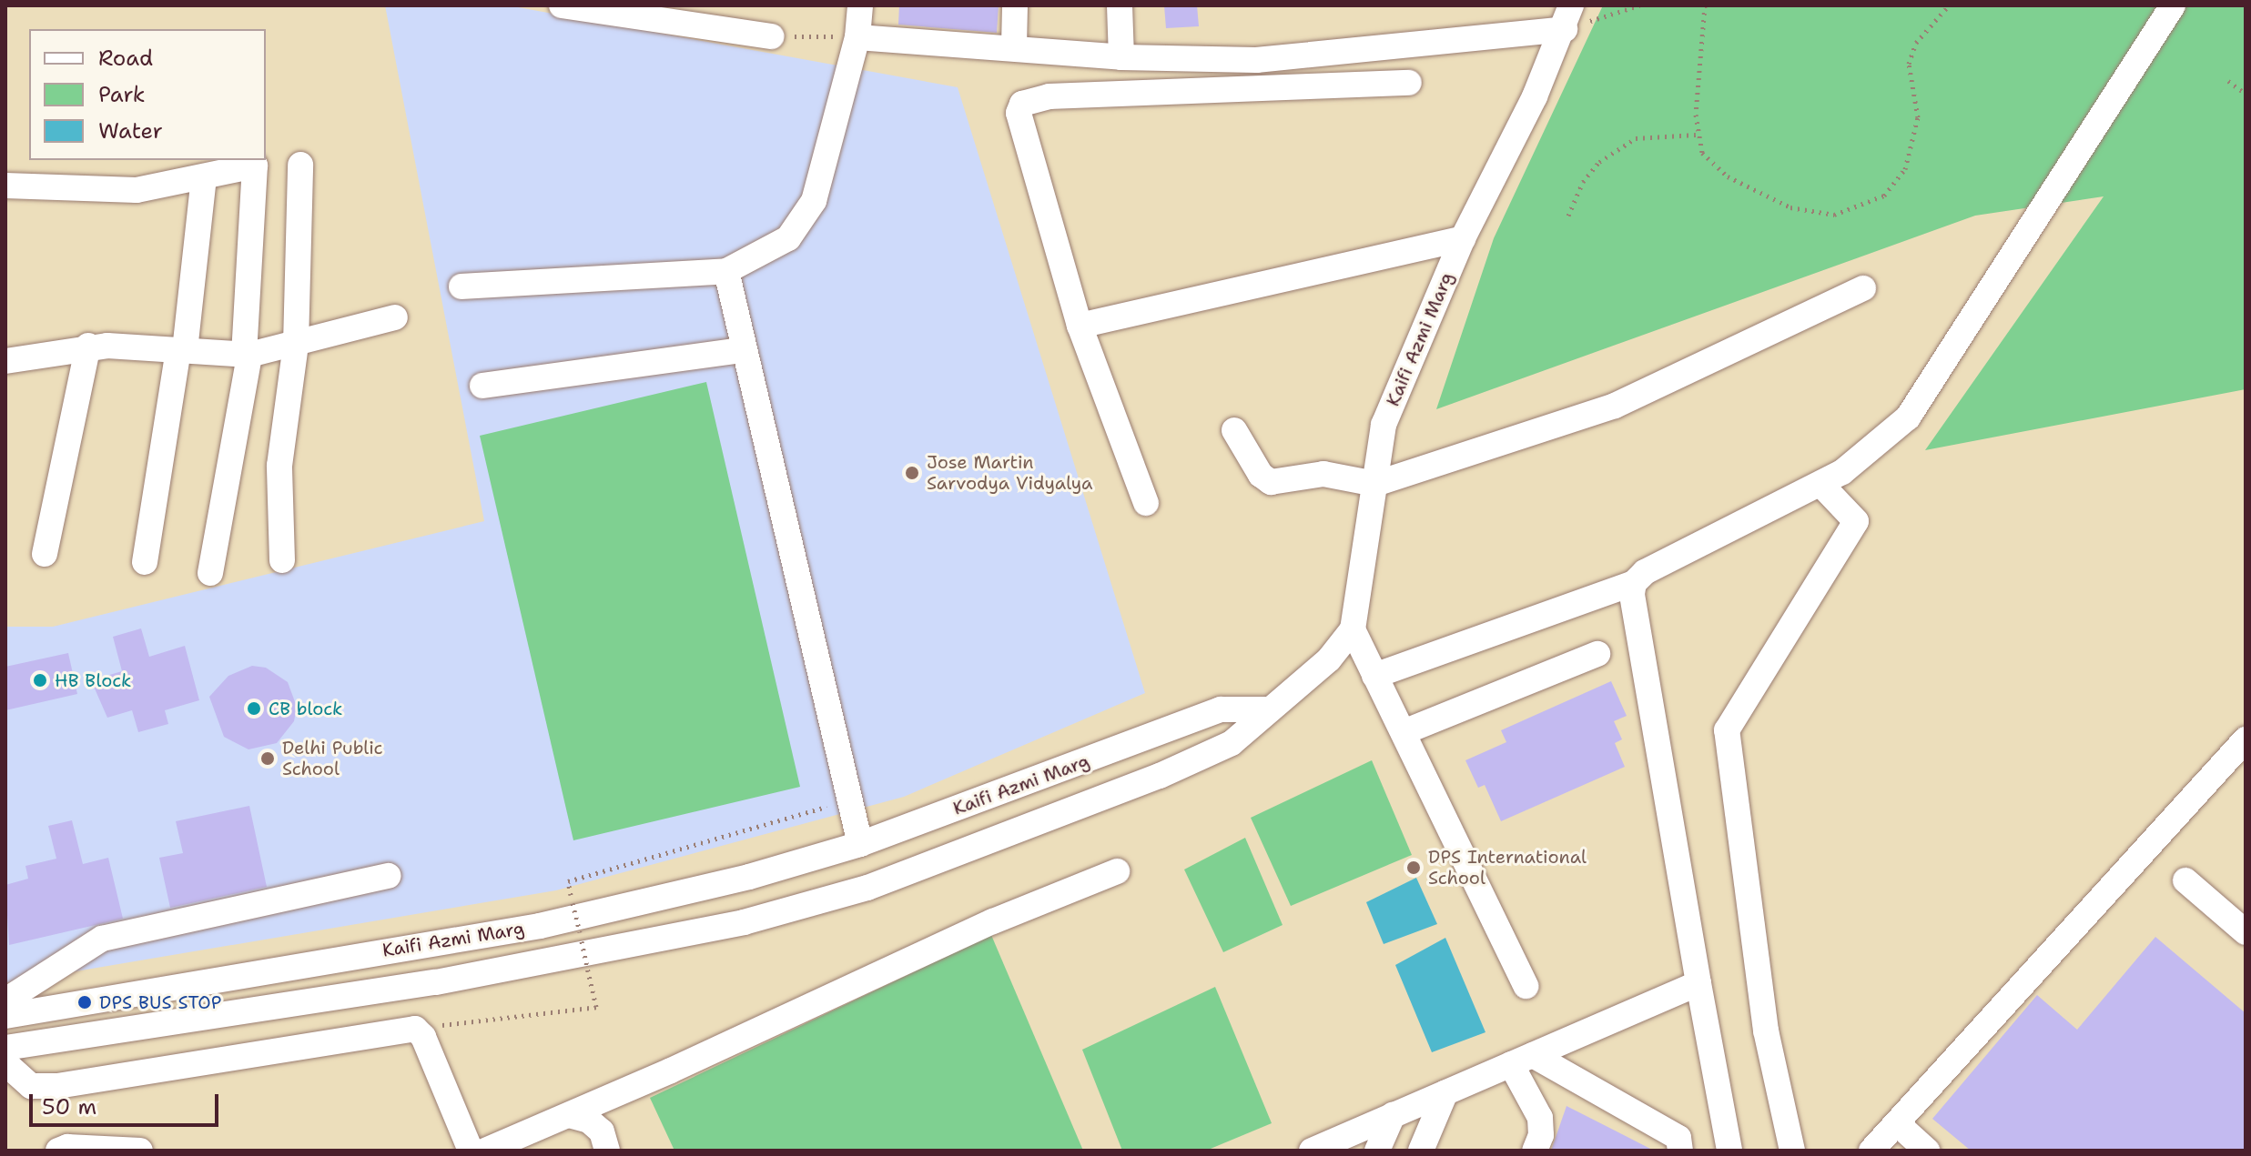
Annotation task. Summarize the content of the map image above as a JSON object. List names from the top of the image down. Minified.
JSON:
{"streets":{"street":["Kaifi Azmi Marg"]},"places":["Jose Martin Sarvodya Vidyalya","HB Block","CB block","Delhi Public School","DPS International School","DPS BUS STOP"],"legend":["Road","Park","Water"],"scale_bar":"50 m"}
